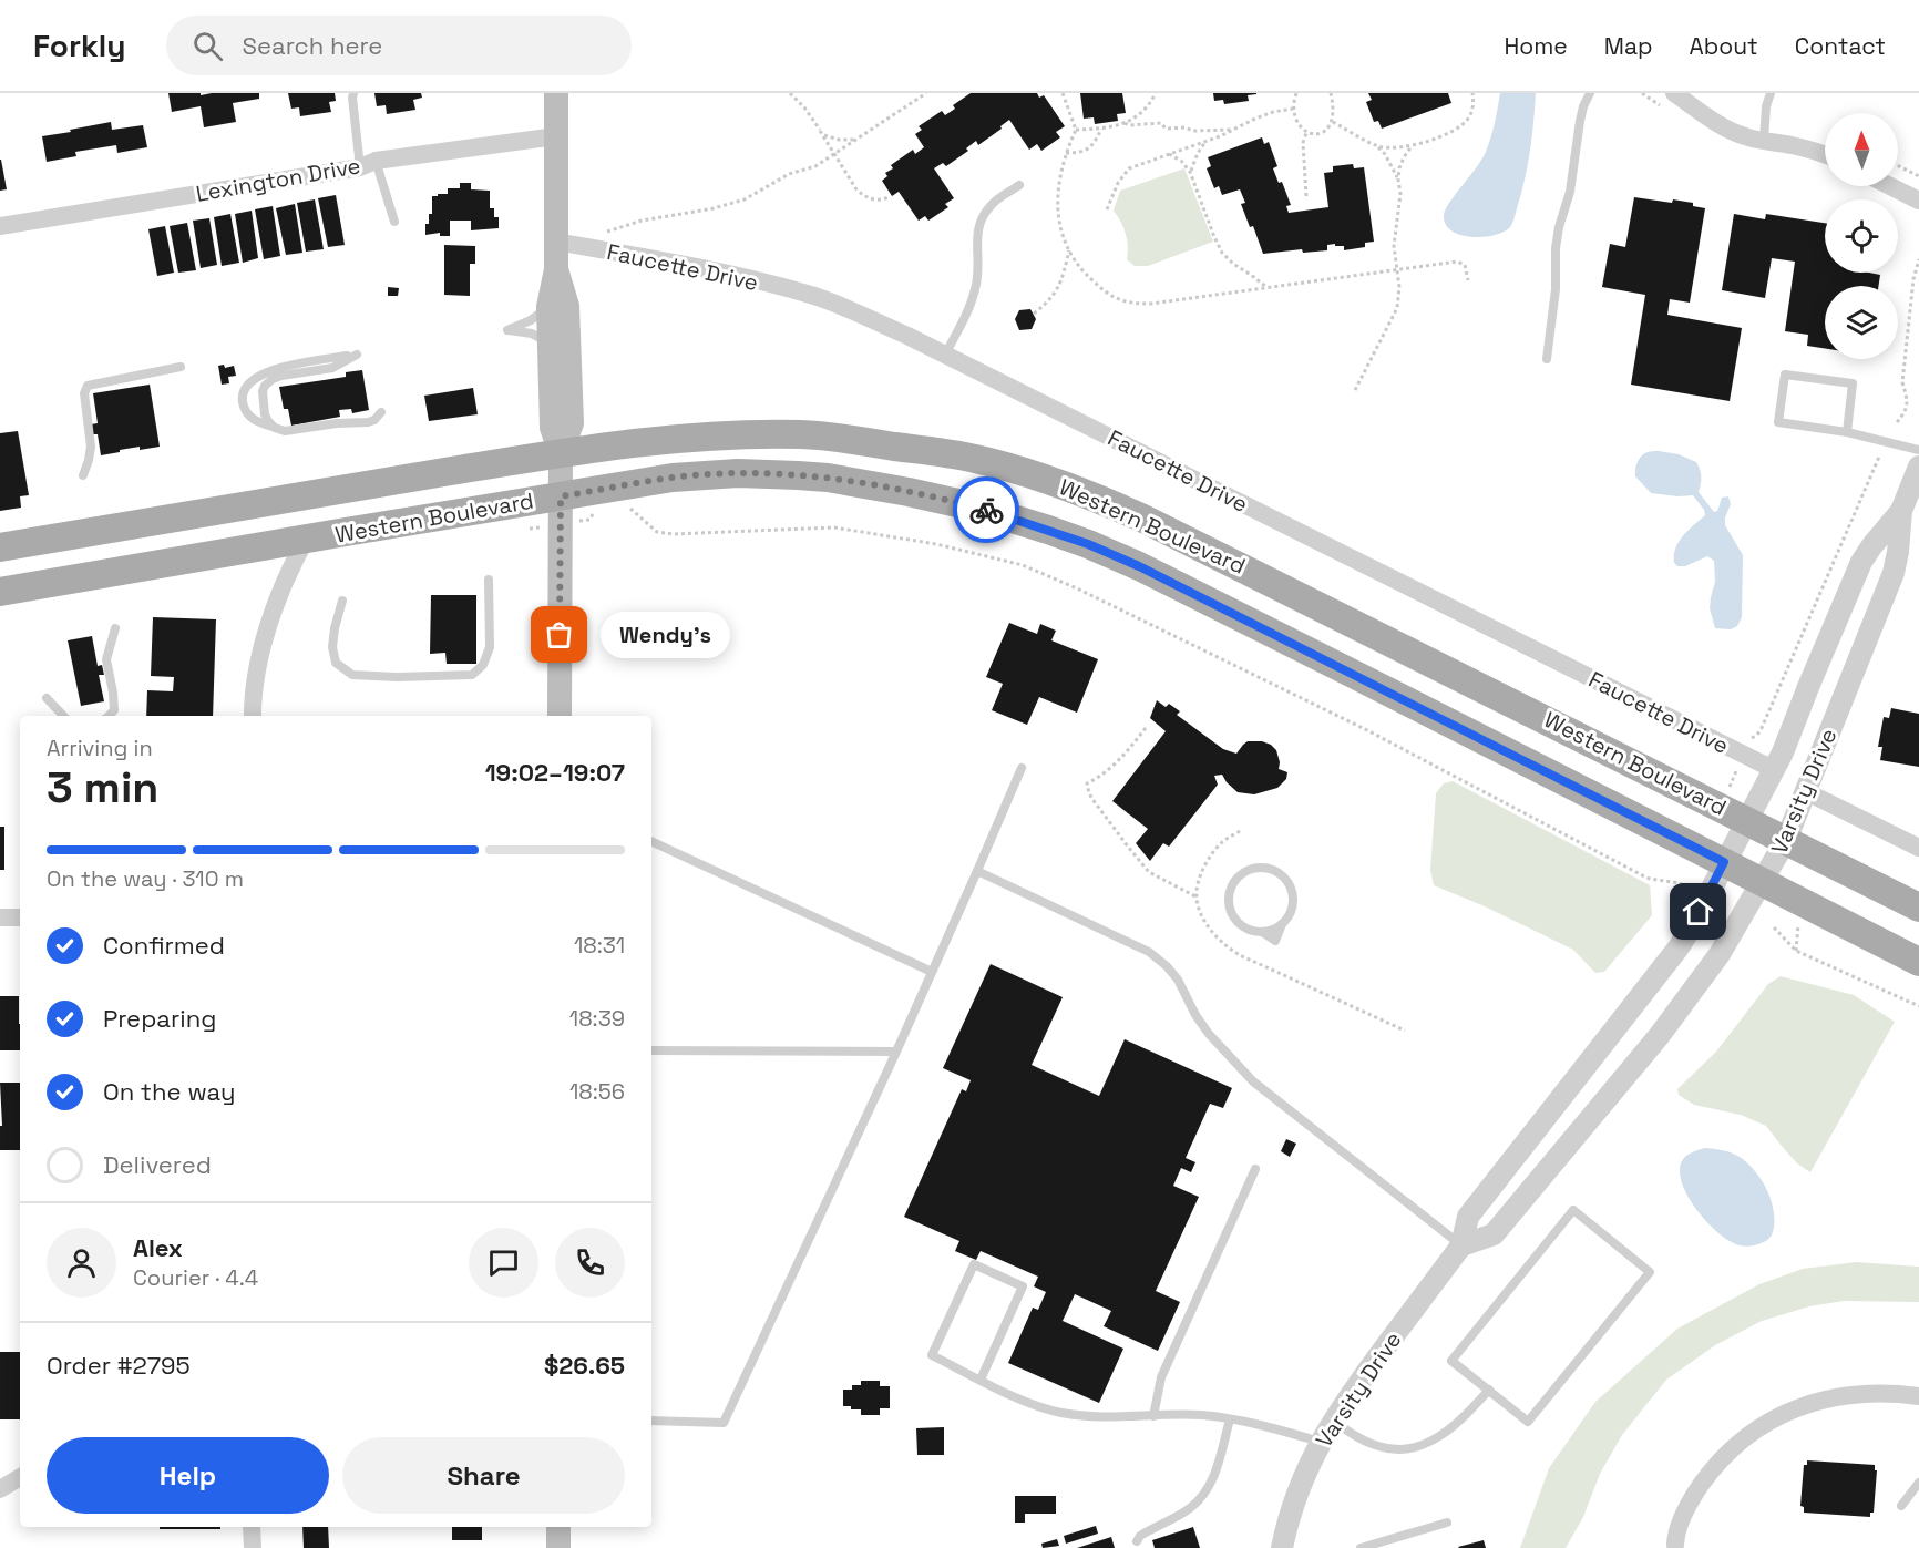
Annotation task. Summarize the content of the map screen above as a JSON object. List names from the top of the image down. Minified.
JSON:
{"streets":{"main road":["Western Boulevard"],"street":["Lexington Drive","Faucette Drive","Varsity Drive"]},"crossings":[["Faucette Drive","Varsity Drive"],["Western Boulevard","Varsity Drive"]],"places":["Wendy's"],"north":"top","page":{"header":"Forkly","search":"Search here","nav":["Home","Map","About","Contact"],"bubble":"Wendy's","heading":["3 min","Arriving in","19:02–19:07"],"panel":["Alex","Courier · 4.4","Order #2795","$26.65"],"bar":"On the way · 310 m","list":[["Confirmed","18:31"],["Preparing","18:39"],["On the way","18:56"],"Delivered"],"buttons":["Help","Share"]}}
